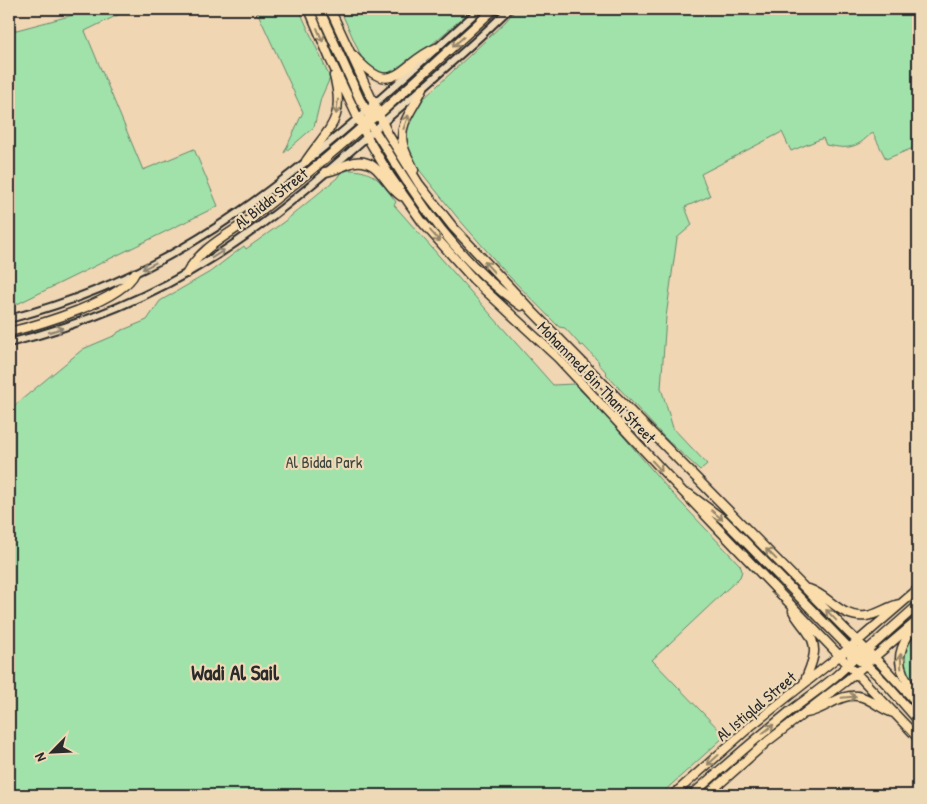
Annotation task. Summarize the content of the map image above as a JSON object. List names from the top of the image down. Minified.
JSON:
{"streets":{"main road":["Al Bidda Street","Mohammed Bin Thani Street","Al Istiqlal Street"]},"crossings":[["Al Bidda Street","Mohammed Bin Thani Street"],["Mohammed Bin Thani Street","Al Istiqlal Street"]],"districts":["Wadi Al Sail"],"parks":["Al Bidda Park"],"north":"bottom left"}
